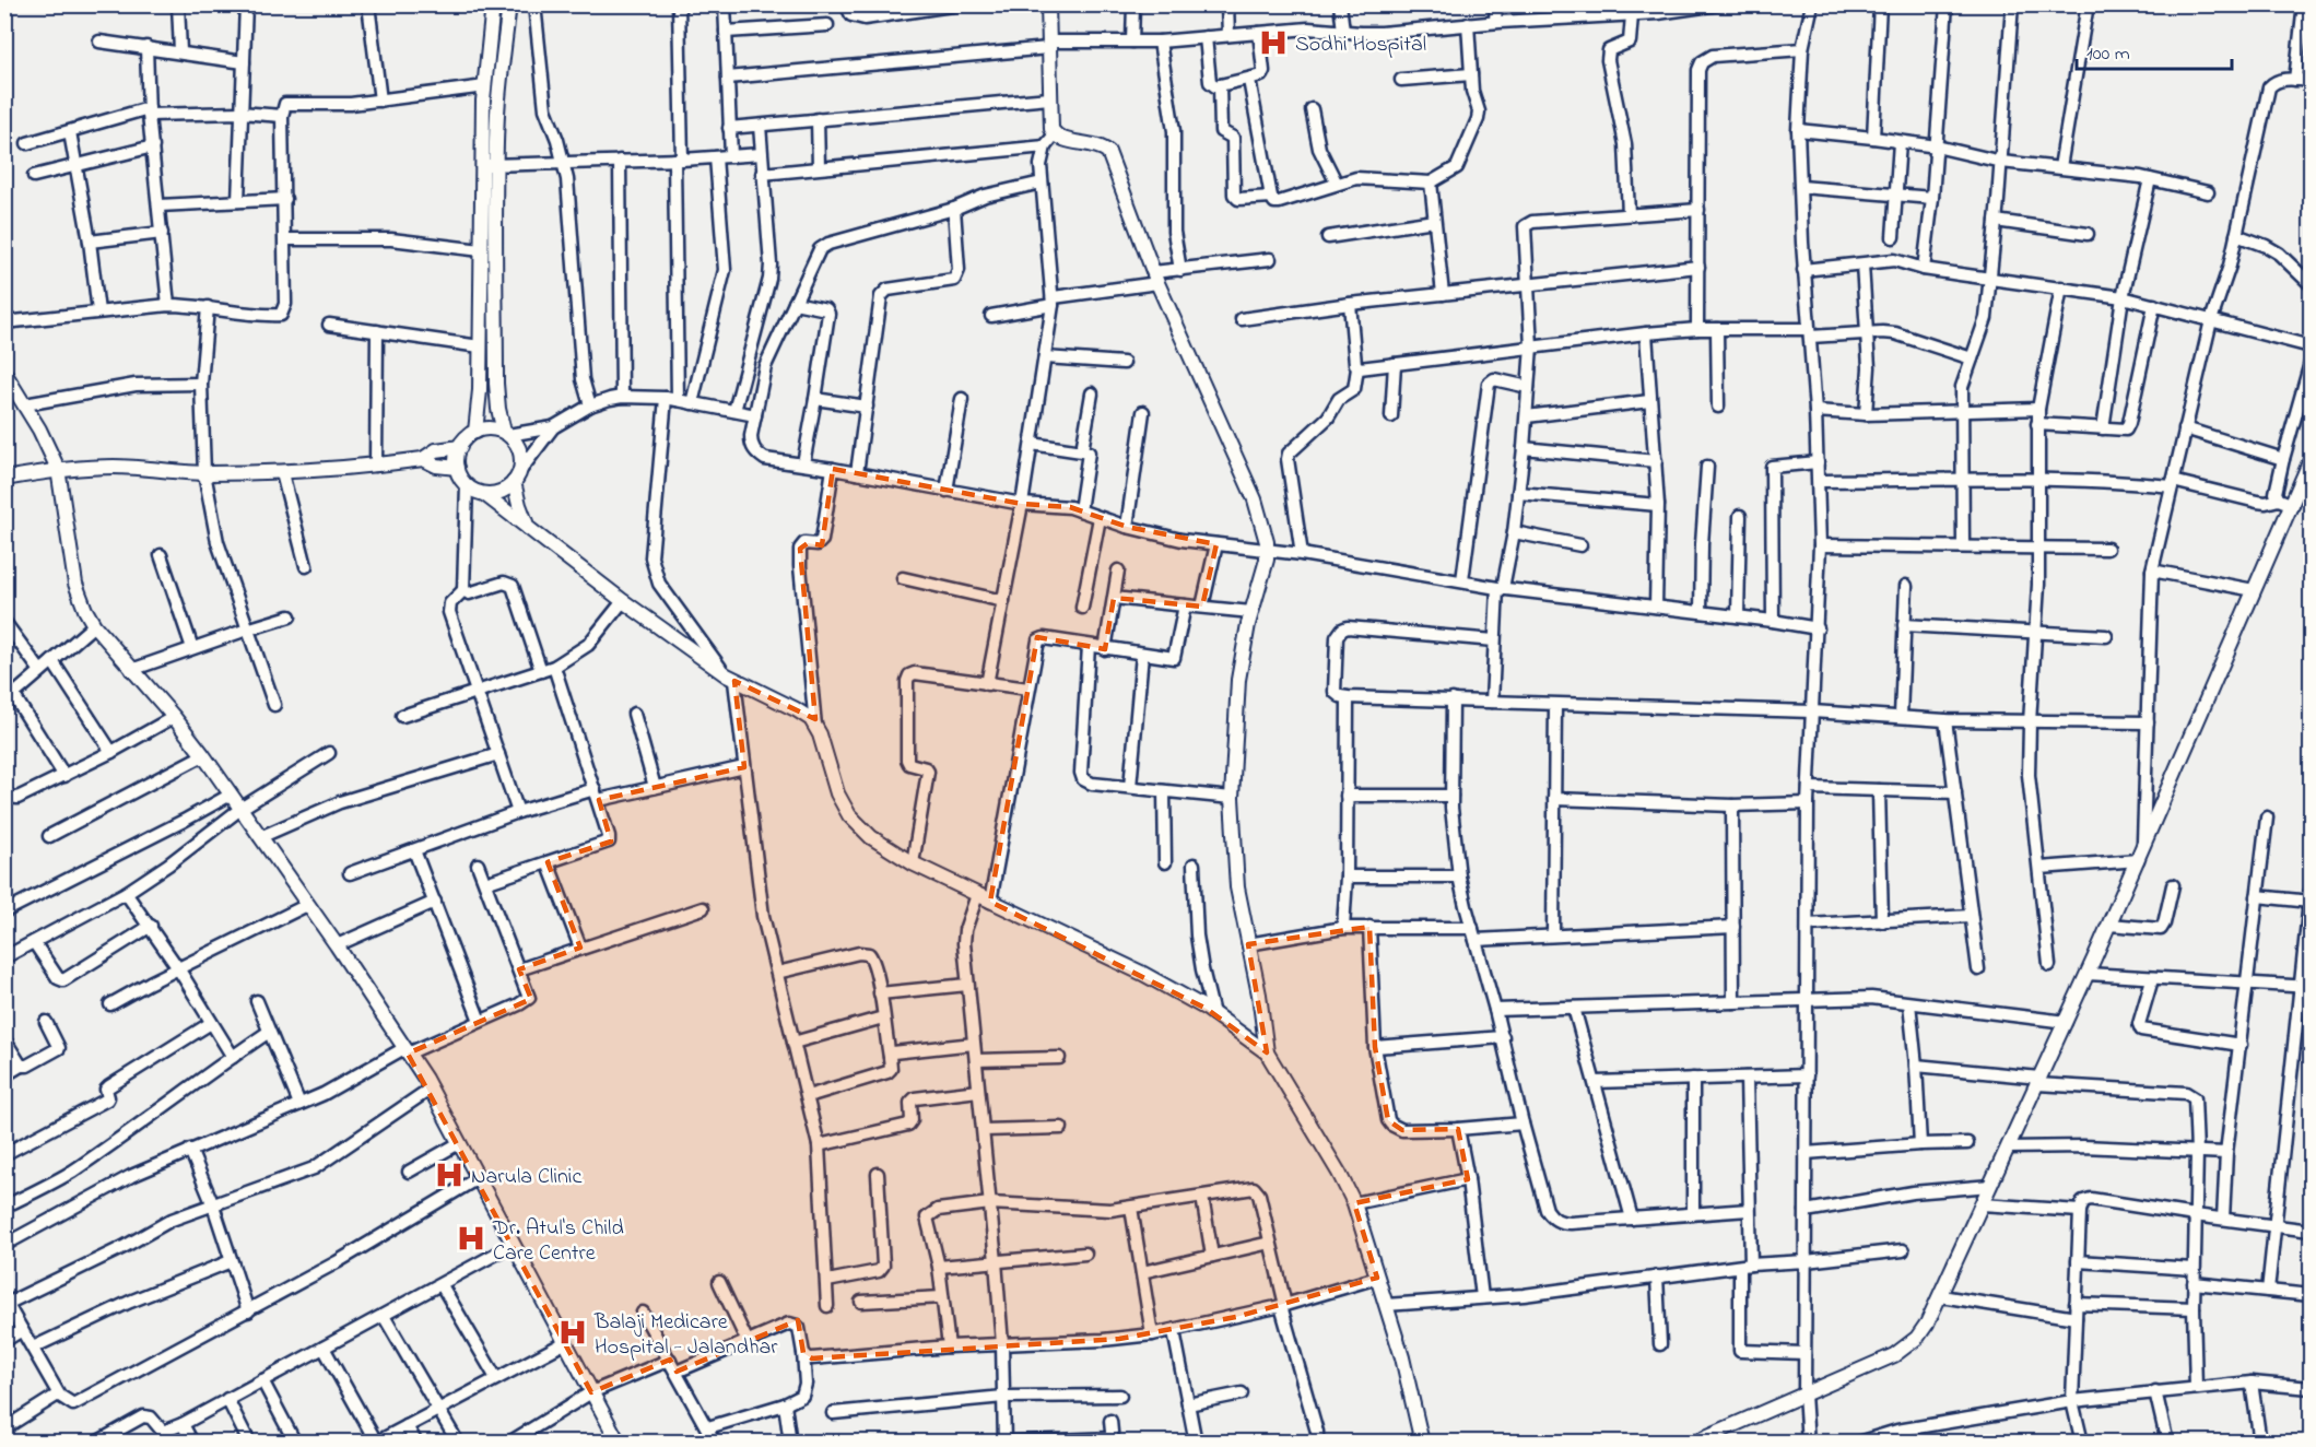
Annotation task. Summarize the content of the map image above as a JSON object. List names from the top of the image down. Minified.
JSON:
{"places":{"hospital":["Sodhi Hospital","Narula Clinic","Dr. Atul's Child Care Centre","Balaji Medicare Hospital - Jalandhar"]},"scale_bar":"100 m"}
